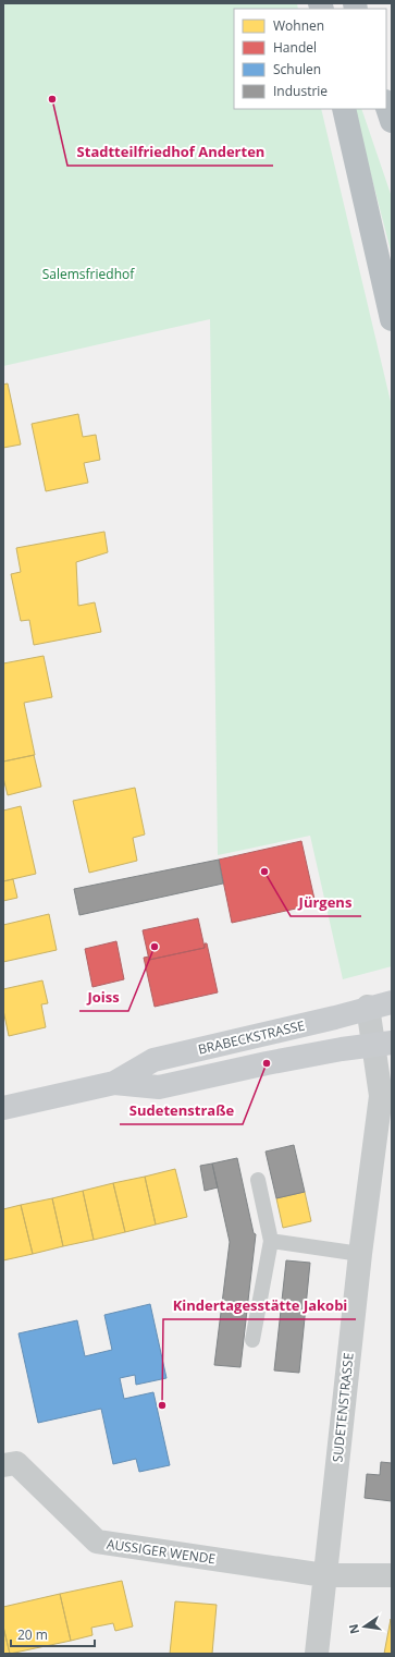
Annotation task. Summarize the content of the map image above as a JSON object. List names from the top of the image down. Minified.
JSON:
{"streets":{"main road":["BRABECKSTRASSE"],"street":["SUDETENSTRASSE","AUSSIGER WENDE"]},"crossings":[["BRABECKSTRASSE","SUDETENSTRASSE"],["SUDETENSTRASSE","AUSSIGER WENDE"]],"parks":["Salemsfriedhof"],"places":["Stadtteilfriedhof Anderten","Jürgens","Joiss","Sudetenstraße","Kindertagesstätte Jakobi"],"legend":["Wohnen","Handel","Schulen","Industrie"],"scale_bar":"20 m","north":"left"}
